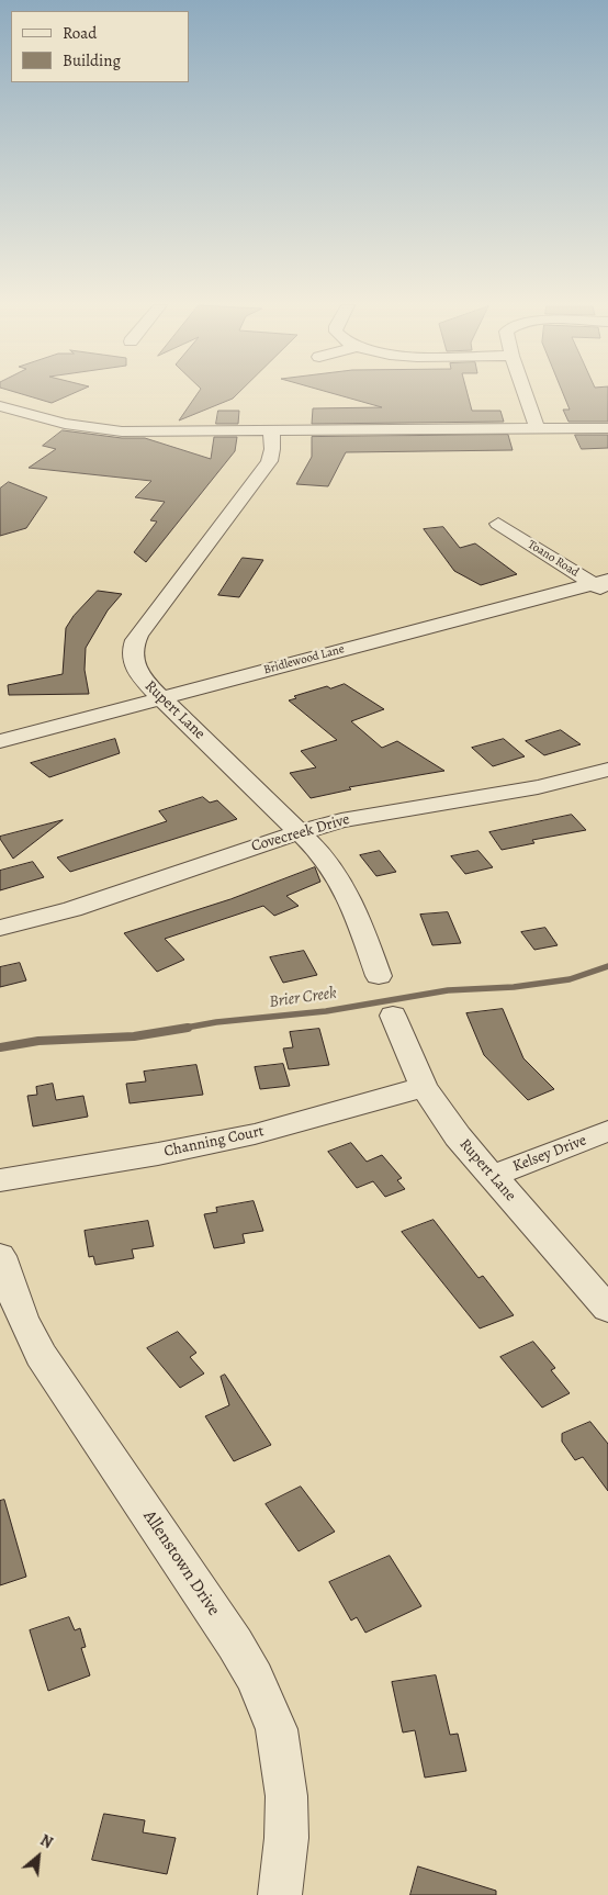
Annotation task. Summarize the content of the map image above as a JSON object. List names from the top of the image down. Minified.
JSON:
{"streets":{"street":["Toano Road","Bridlewood Lane","Rupert Lane","Covecreek Drive","Channing Court","Kelsey Drive","Allenstown Drive"]},"crossings":[["Toano Road","Bridlewood Lane"],["Bridlewood Lane","Rupert Lane"],["Rupert Lane","Covecreek Drive"],["Rupert Lane","Channing Court"],["Rupert Lane","Kelsey Drive"]],"water":["Brier Creek"],"legend":["Road","Building"],"north":"top right"}
